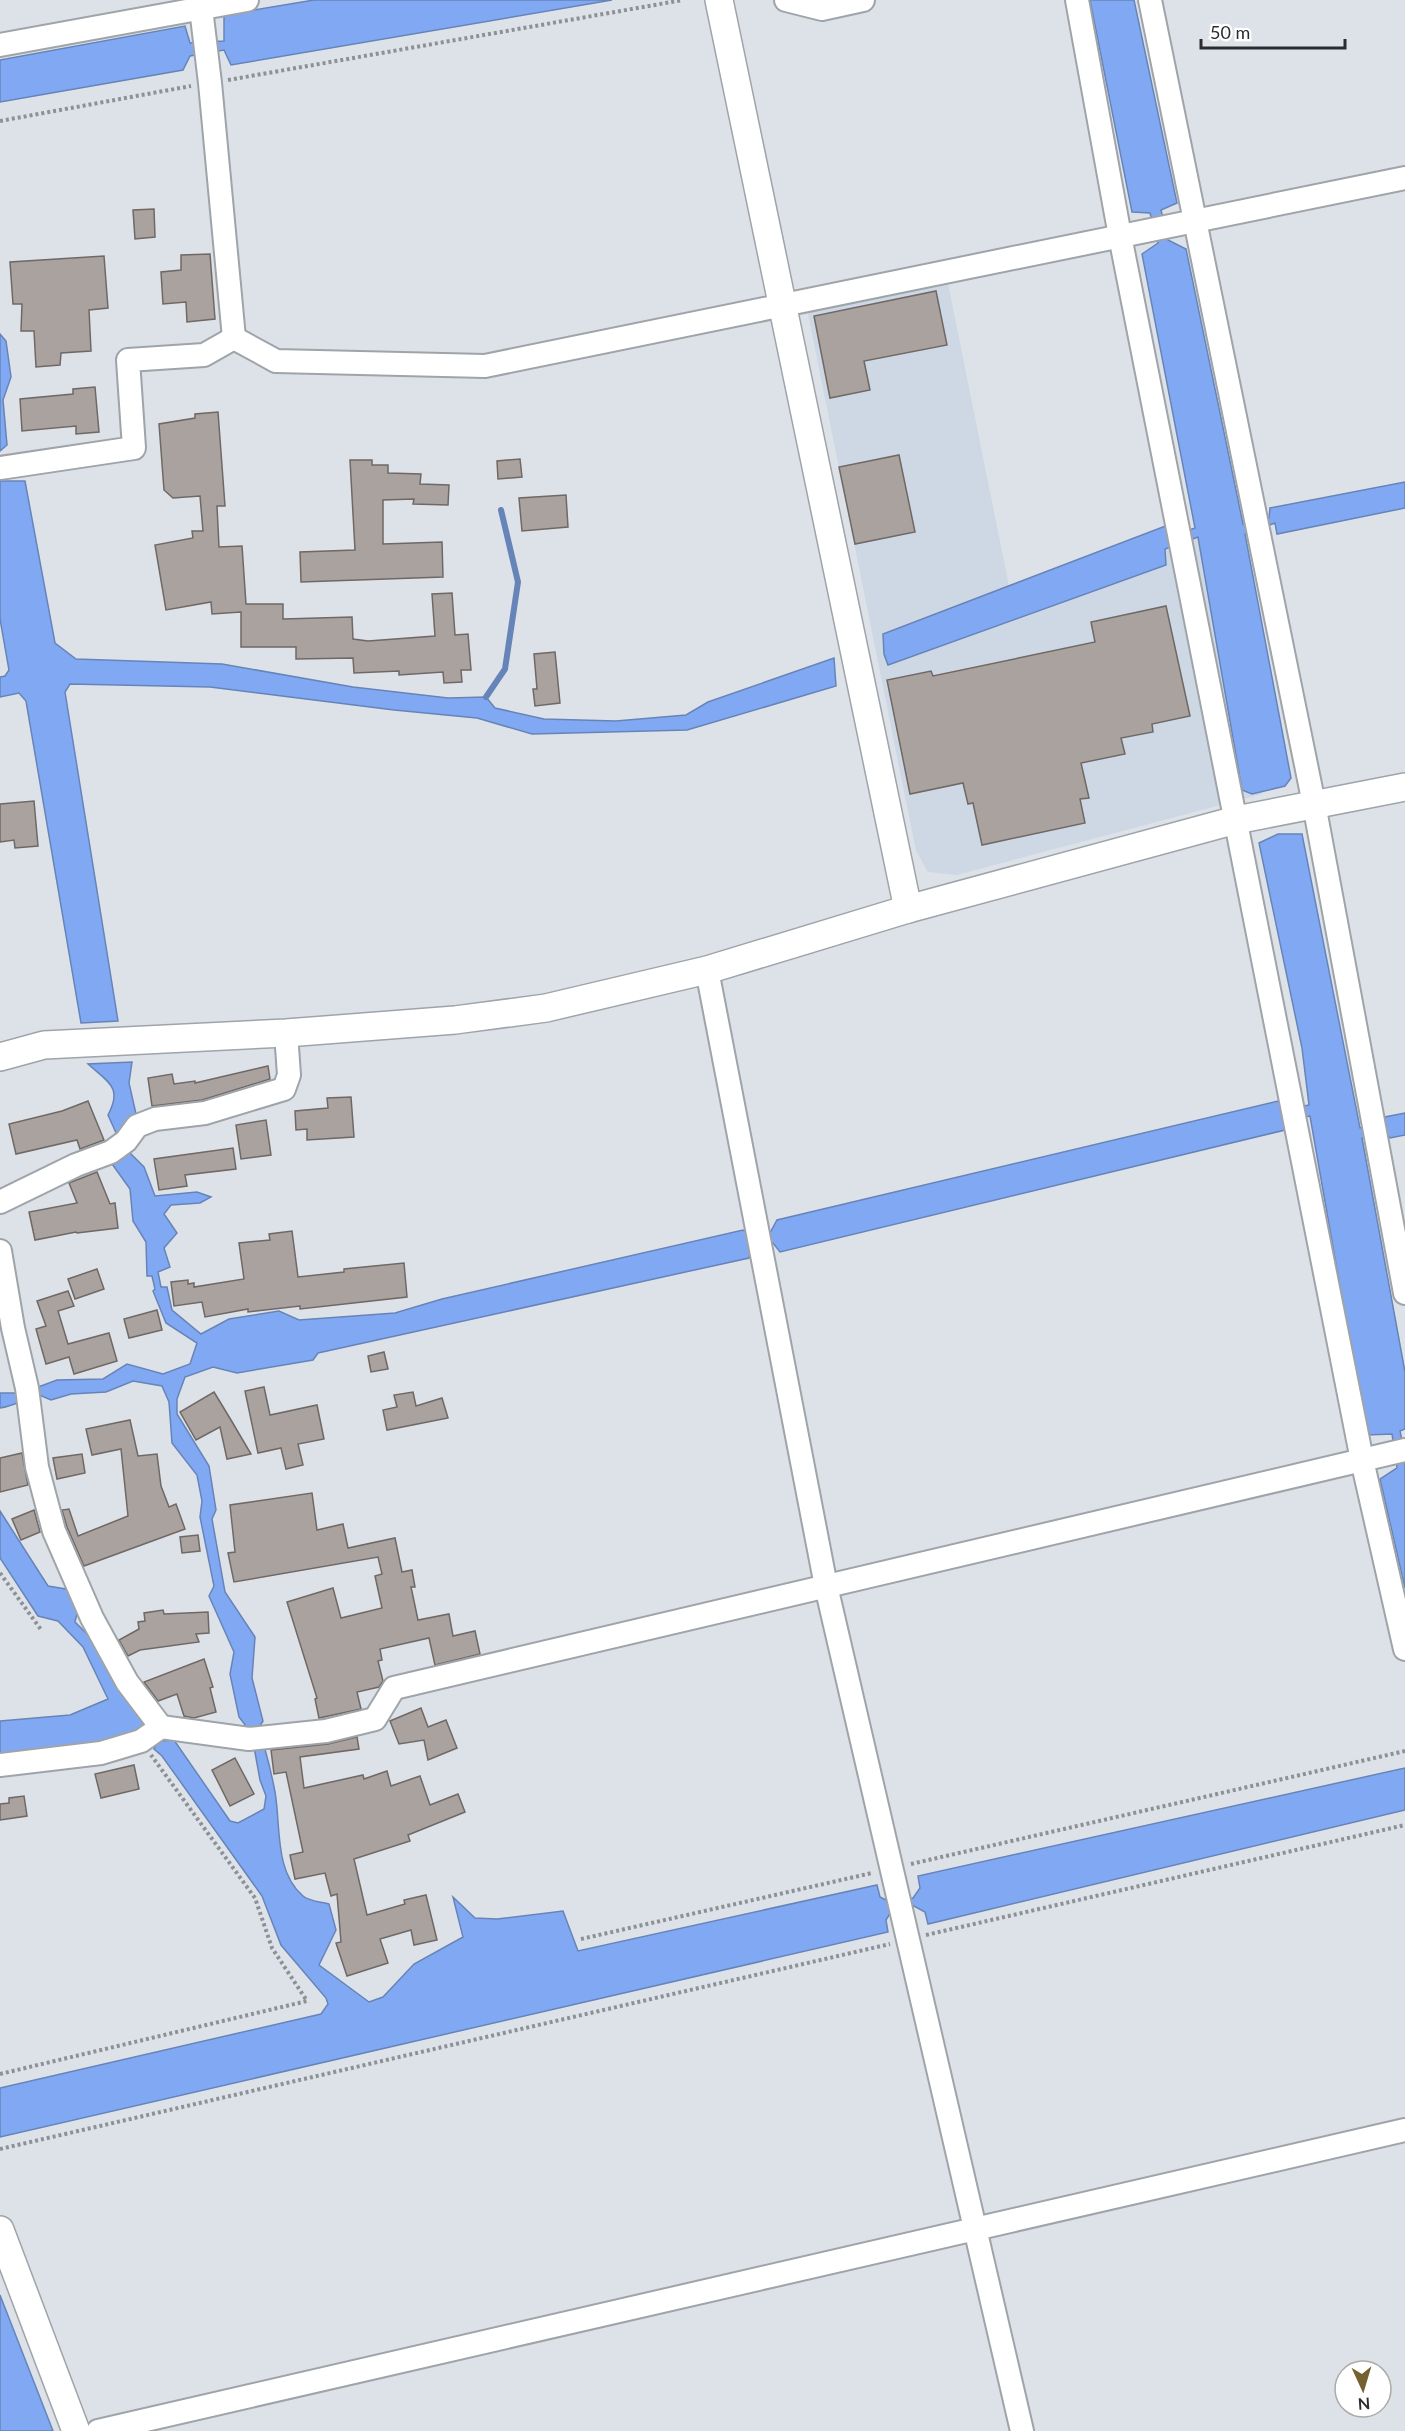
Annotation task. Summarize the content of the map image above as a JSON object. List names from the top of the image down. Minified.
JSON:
{"scale_bar":"50 m","north":"bottom"}
